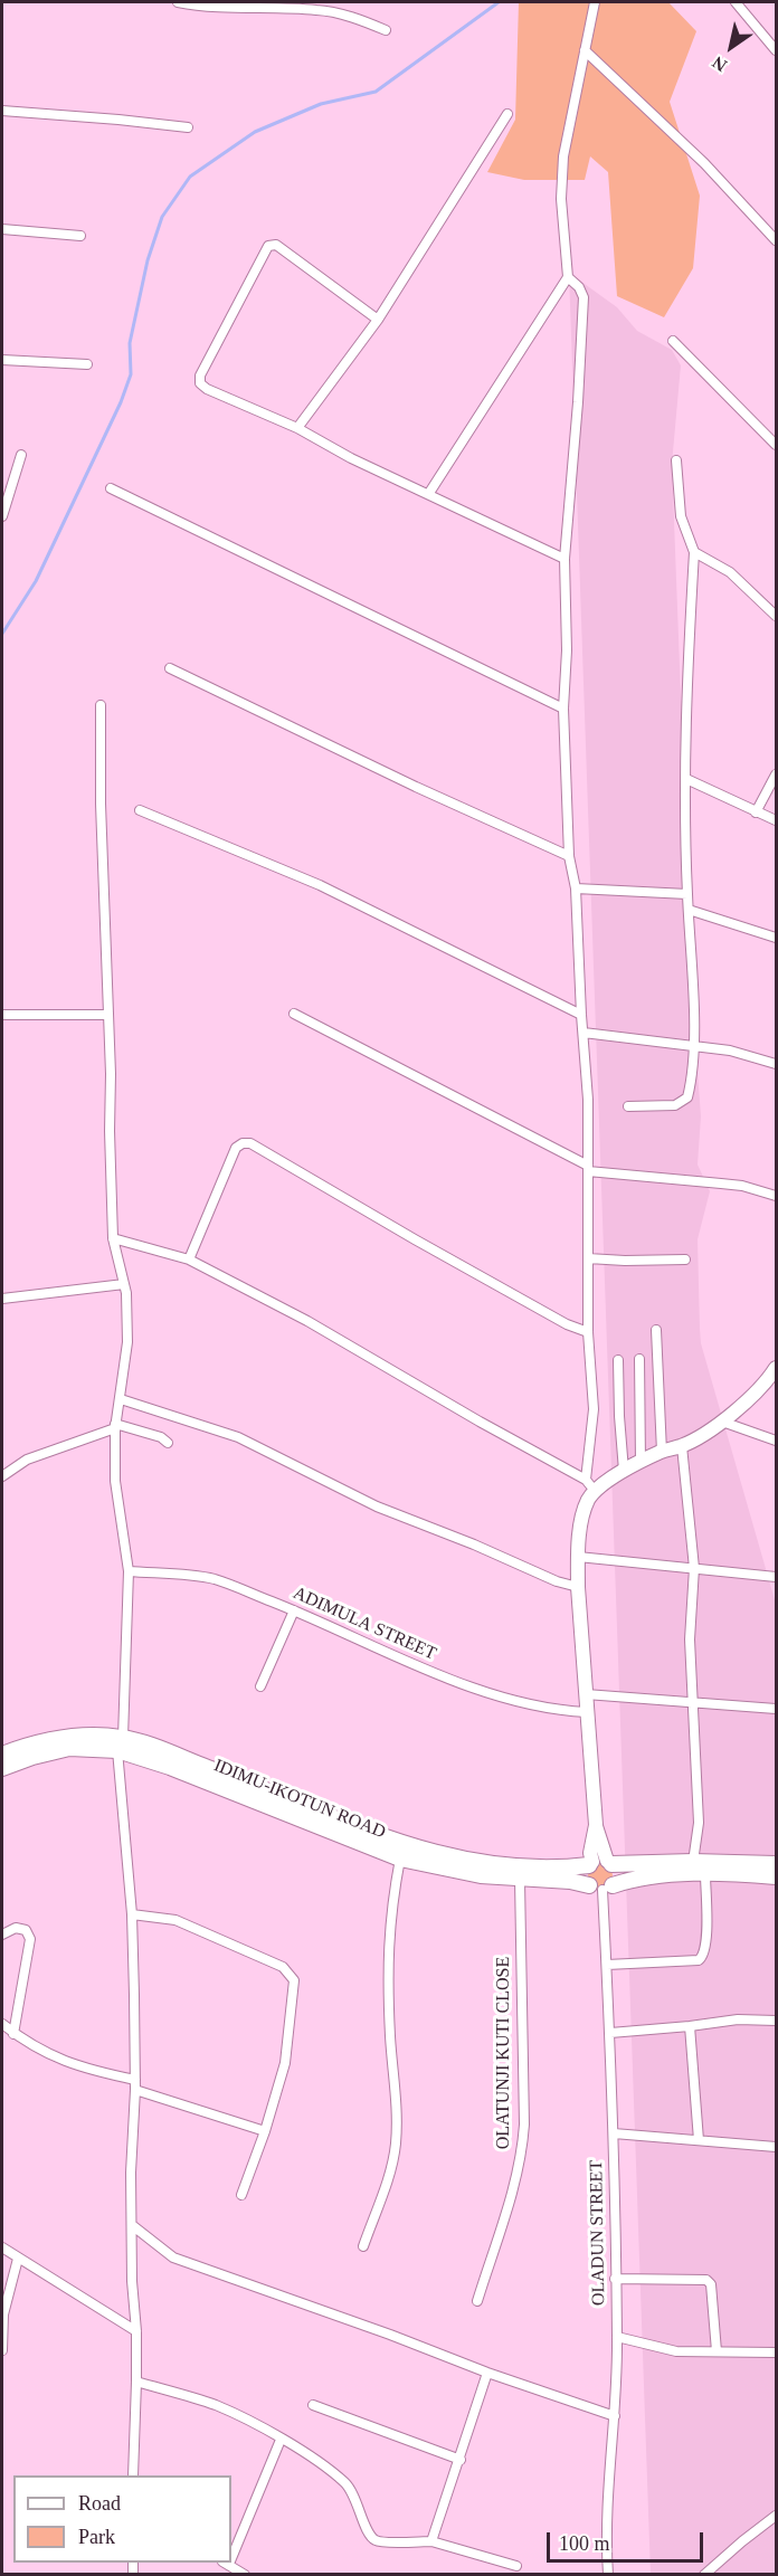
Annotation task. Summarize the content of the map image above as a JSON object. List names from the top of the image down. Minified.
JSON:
{"streets":{"main road":["IDIMU-IKOTUN ROAD"],"street":["ADIMULA STREET","OLATUNJI KUTI CLOSE","OLADUN STREET"]},"crossings":[["IDIMU-IKOTUN ROAD","OLATUNJI KUTI CLOSE"],["IDIMU-IKOTUN ROAD","OLADUN STREET"]],"legend":["Road","Park"],"scale_bar":"100 m","north":"bottom left"}
